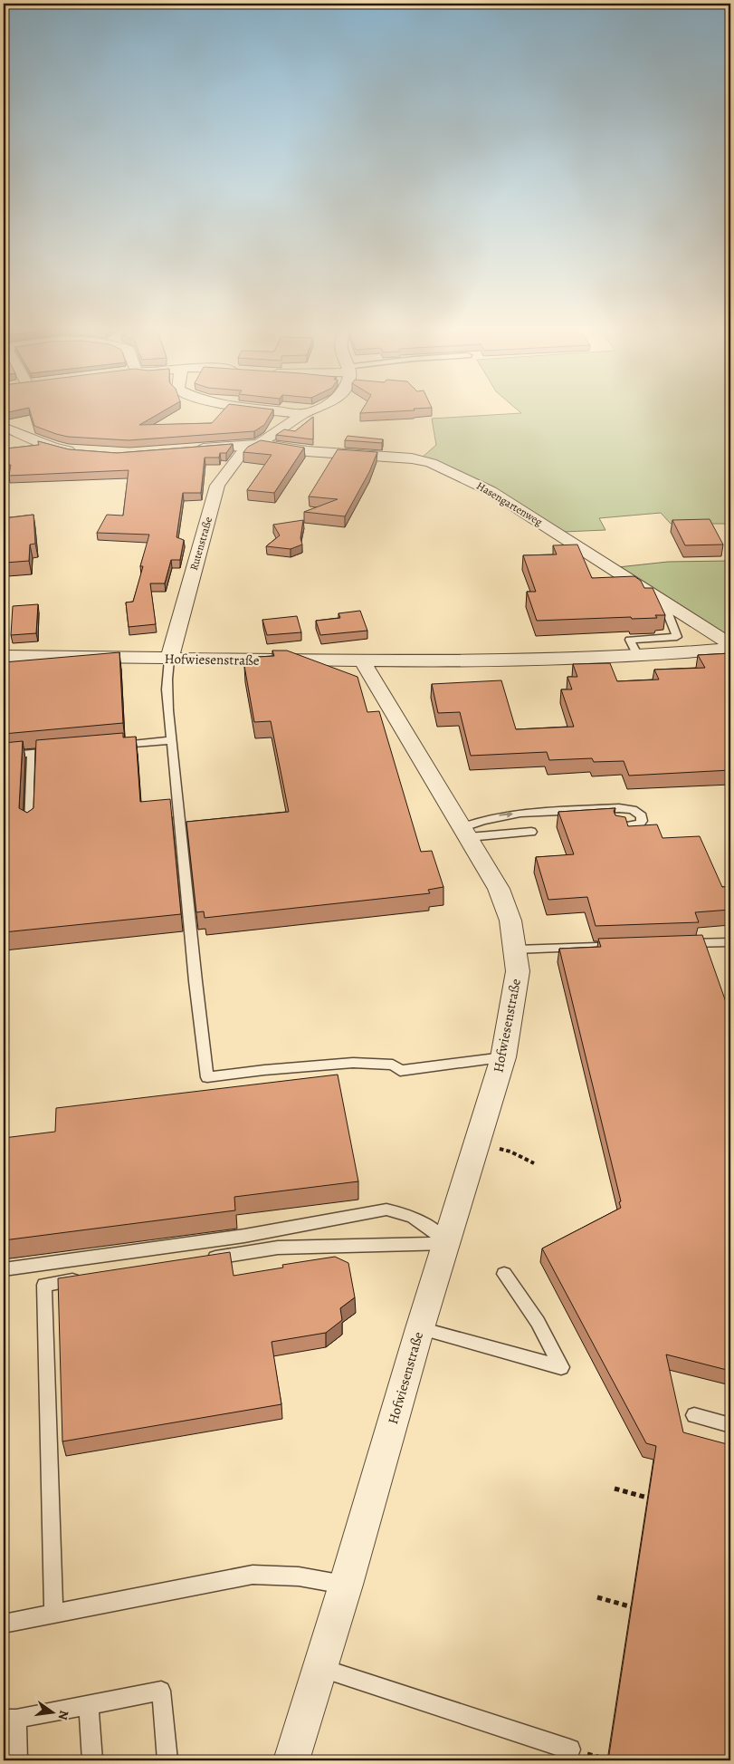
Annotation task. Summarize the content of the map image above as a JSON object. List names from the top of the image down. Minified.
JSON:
{"streets":{"street":["Hasengartenweg","Rutenstraße","Hofwiesenstraße"]},"crossings":[["Hasengartenweg","Rutenstraße"],["Rutenstraße","Hofwiesenstraße"]],"north":"right"}
